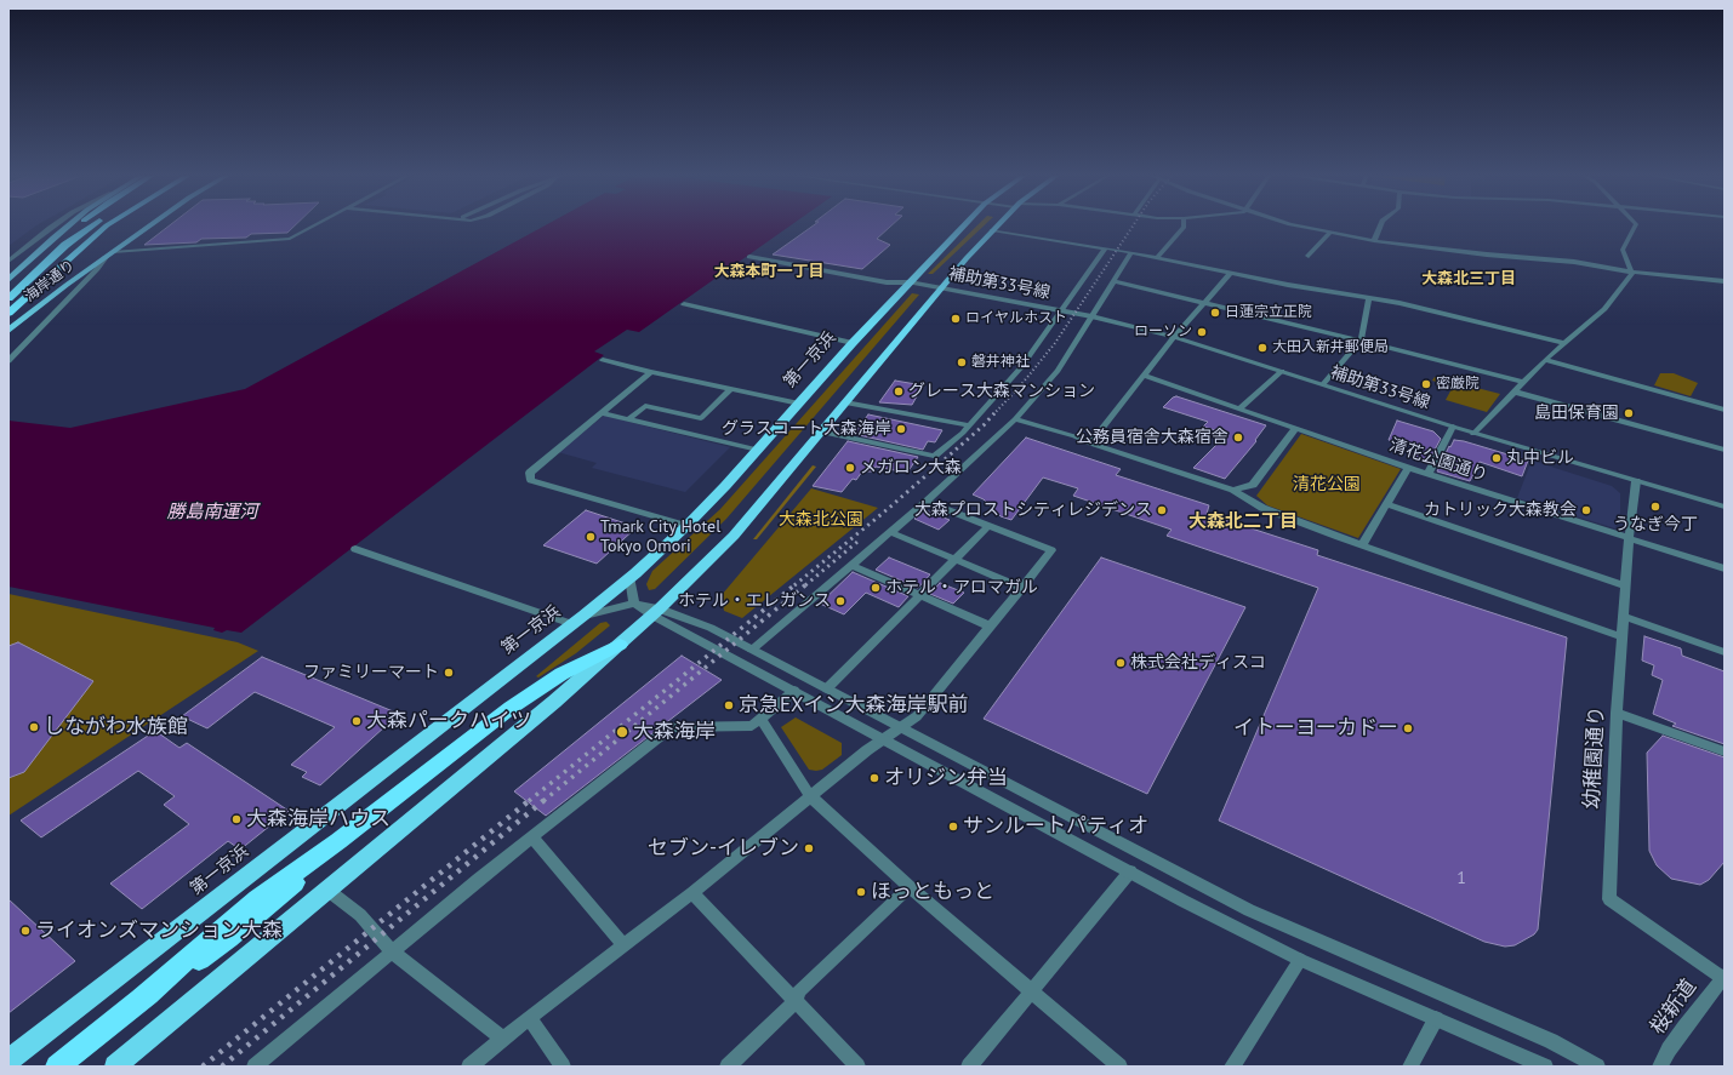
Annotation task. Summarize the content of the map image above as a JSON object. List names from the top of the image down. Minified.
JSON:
{"streets":{"highway":["第一京浜"],"main road":["海岸通り"],"street":["補助第33号線","清花公園通り","幼稚園通り","桜新道"]},"crossings":[["補助第33号線","第一京浜"],["補助第33号線","幼稚園通り"],["清花公園通り","幼稚園通り"],["幼稚園通り","桜新道"]],"districts":["大森本町一丁目","大森北三丁目","大森北二丁目"],"water":["勝島南運河"],"parks":["清花公園","大森北公園"],"places":["日蓮宗立正院","ロイヤルホスト","ローソン","大田入新井郵便局","磐井神社","密厳院","グレース大森マンション","島田保育園","グラスコート大森海岸","公務員宿舎大森宿舎","丸中ビル","メガロン大森","うなぎ今丁","大森プロストシティレジデンス","カトリック大森教会","Tmark City Hotel Tokyo Omori","ホテル・アロマガル","ホテル・エレガンス","株式会社ディスコ","ファミリーマート","京急EXイン大森海岸駅前","大森パークハイツ","しながわ水族館","イトーヨーカドー","大森海岸","オリジン弁当","大森海岸ハウス","サンルートパティオ","セブン-イレブン","ほっともっと","ライオンズマンション大森"],"house_numbers":["1"]}
